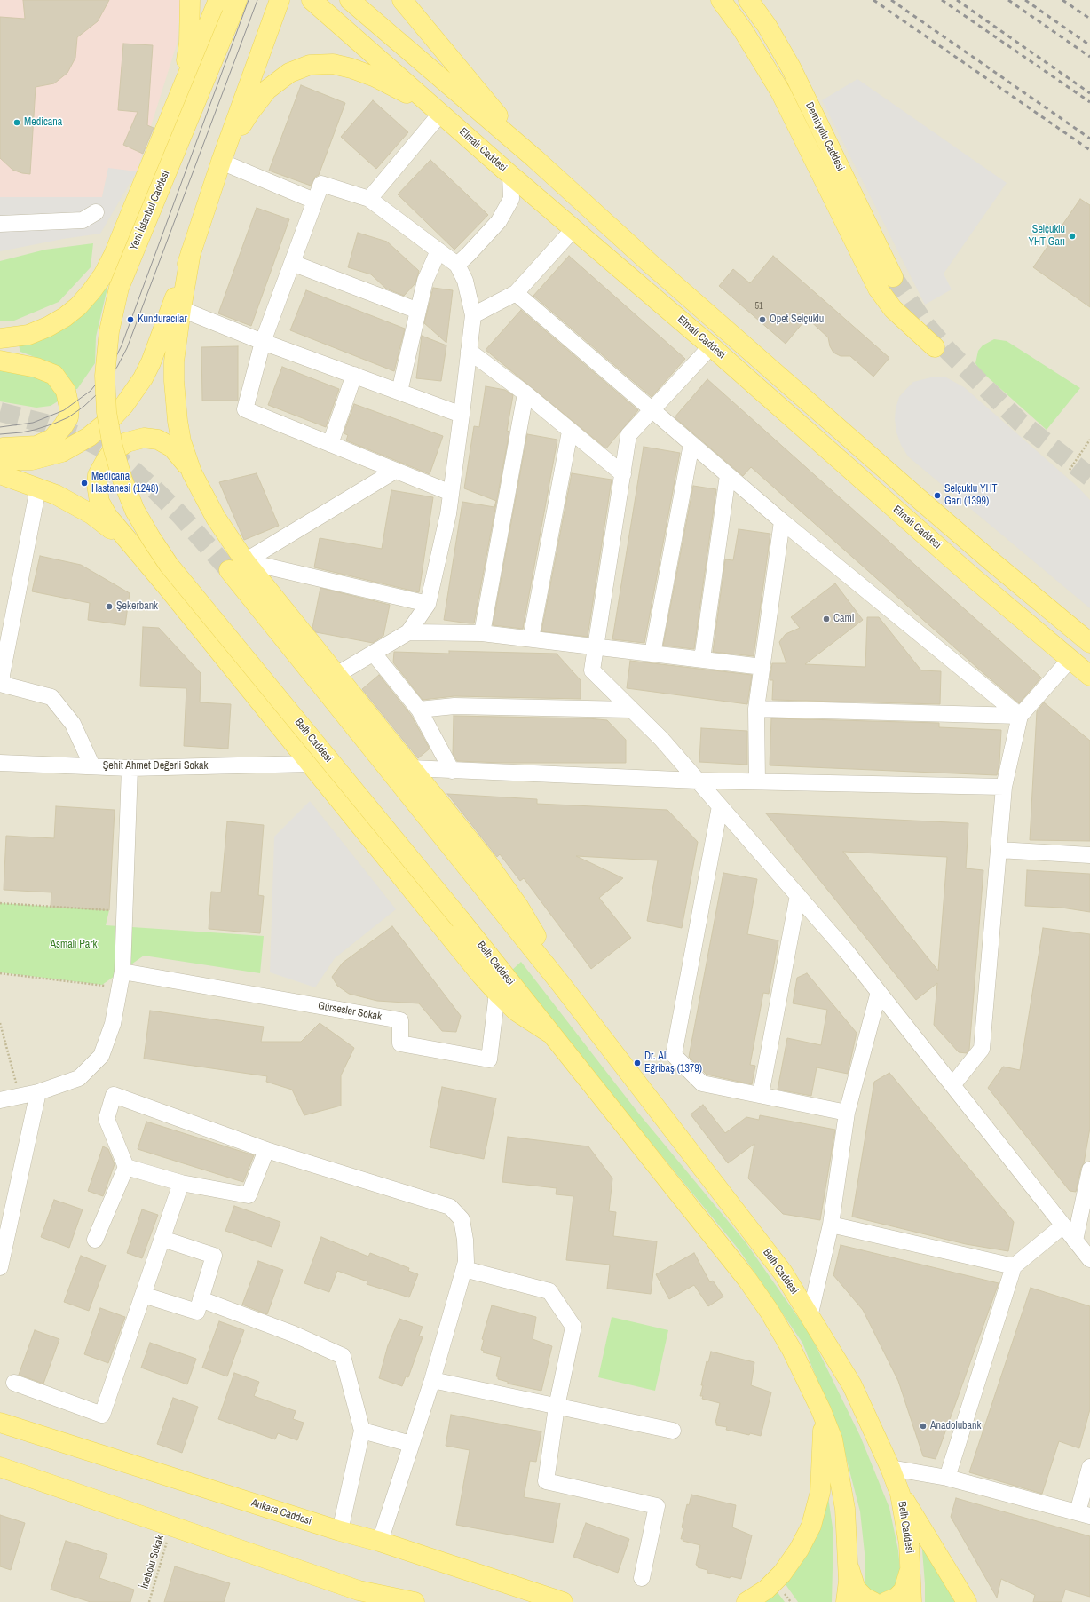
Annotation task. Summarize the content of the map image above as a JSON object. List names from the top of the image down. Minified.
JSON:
{"streets":{"main road":["Demiryolu Caddesi","Elmalı Caddesi","Yeni İstanbul Caddesi","Belh Caddesi","Ankara Caddesi"],"street":["Şehit Ahmet Değerli Sokak","Gürsesler Sokak"],"path":["İnebolu Sokak"]},"crossings":[["Yeni İstanbul Caddesi","Belh Caddesi"],["Belh Caddesi","Şehit Ahmet Değerli Sokak"],["Belh Caddesi","Gürsesler Sokak"]],"parks":["Asmalı Park"],"places":["Medicana","Selçuklu YHT Garı","Kunduracılar","Opet Selçuklu","Medicana Hastanesi (1248)","Selçuklu YHT Garı (1399)","Şekerbank","Cami","Dr. Ali Eğribaş (1379)","Anadolubank"],"house_numbers":["51"]}
